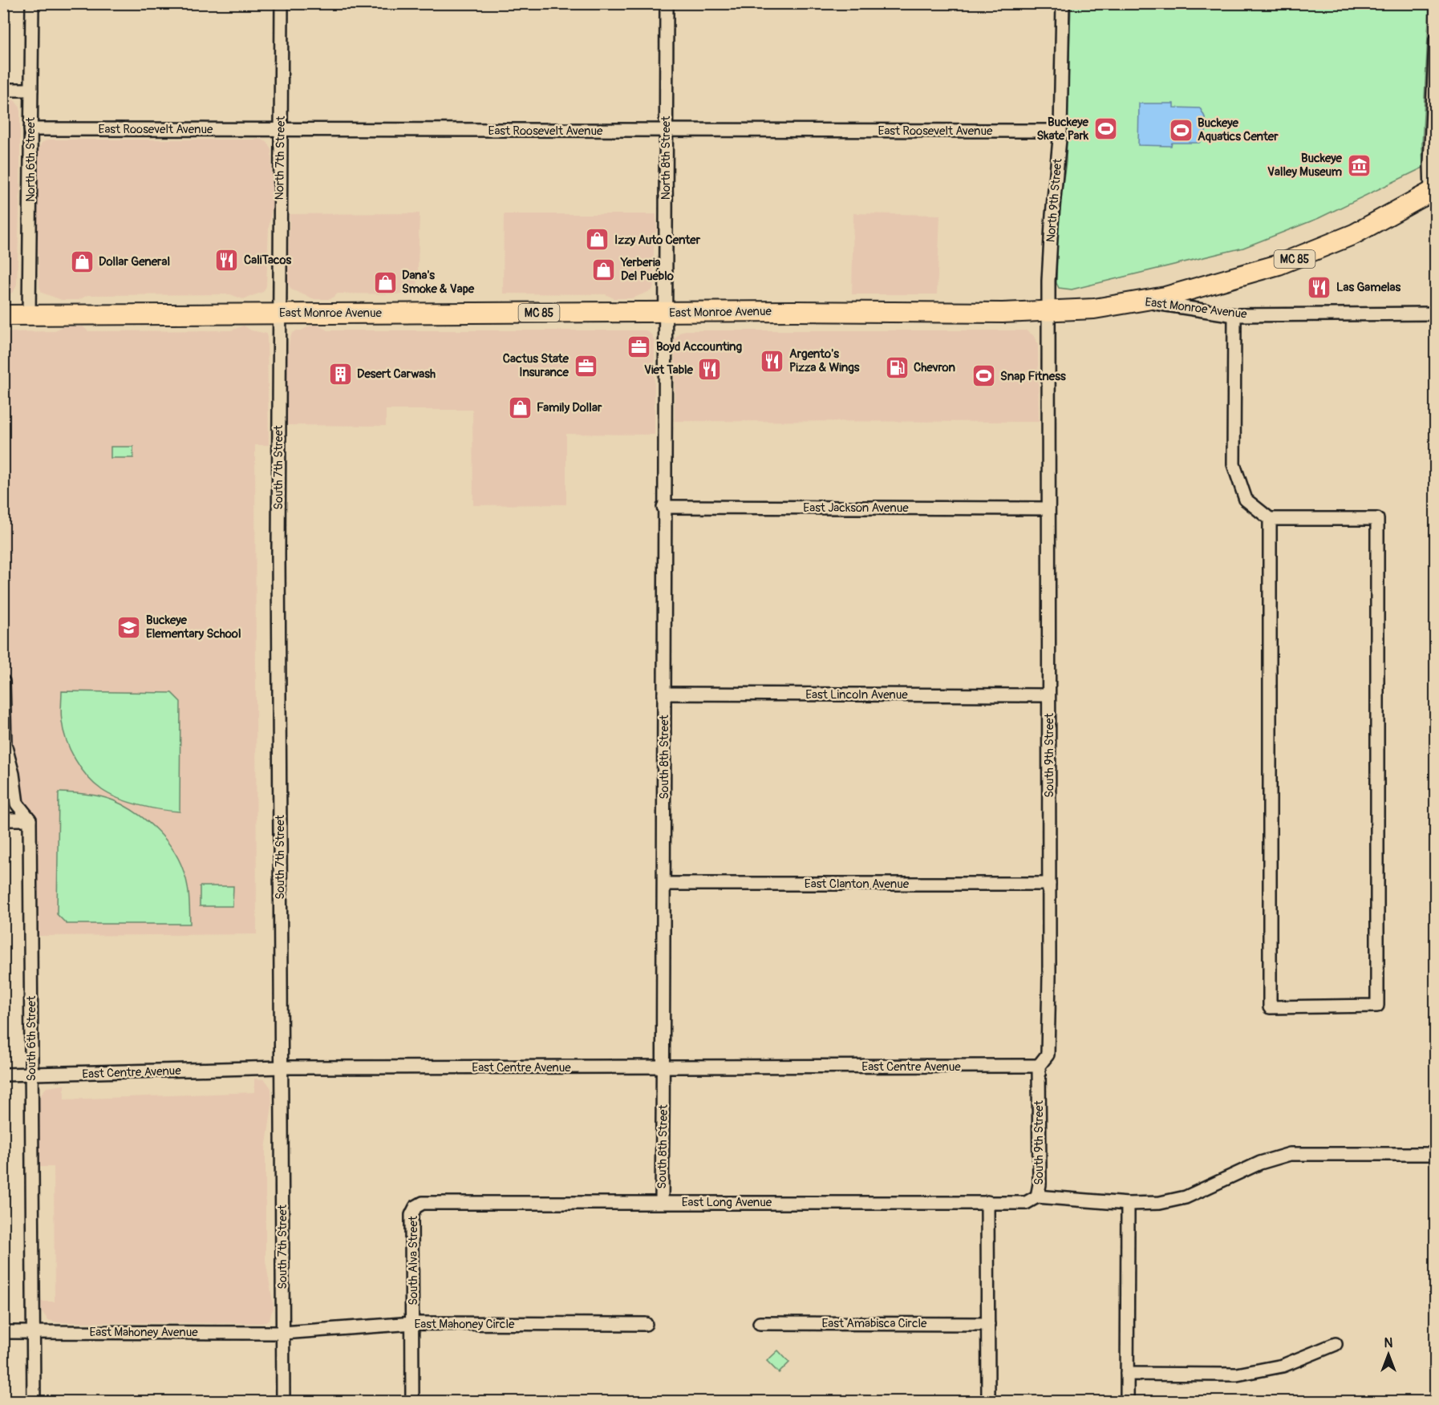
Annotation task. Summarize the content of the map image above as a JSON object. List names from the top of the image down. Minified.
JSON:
{"streets":{"main road":["MC 85","East Monroe Avenue"],"street":["East Roosevelt Avenue","North 7th Street","North 8th Street","North 6th Street","North 9th Street","South 7th Street","East Jackson Avenue","East Lincoln Avenue","South 9th Street","South 8th Street","East Clanton Avenue","South 6th Street","East Centre Avenue","East Long Avenue","South Alva Street","East Amabisca Circle","East Mahoney Circle","East Mahoney Avenue"]},"crossings":[["East Roosevelt Avenue","North 7th Street"],["East Roosevelt Avenue","North 8th Street"],["East Roosevelt Avenue","North 6th Street"],["East Roosevelt Avenue","North 9th Street"],["North 7th Street","East Monroe Avenue"],["North 7th Street","South 7th Street"],["North 8th Street","East Monroe Avenue"],["North 8th Street","South 8th Street"],["North 6th Street","East Monroe Avenue"],["North 9th Street","East Monroe Avenue"],["North 9th Street","South 9th Street"],["MC 85","East Monroe Avenue"],["East Monroe Avenue","South 7th Street"],["East Monroe Avenue","South 9th Street"],["East Monroe Avenue","South 8th Street"],["South 7th Street","East Centre Avenue"],["South 7th Street","East Mahoney Circle"],["South 7th Street","East Mahoney Avenue"],["East Jackson Avenue","South 9th Street"],["East Jackson Avenue","South 8th Street"],["East Lincoln Avenue","South 9th Street"],["East Lincoln Avenue","South 8th Street"],["South 9th Street","East Clanton Avenue"],["South 9th Street","East Centre Avenue"],["South 9th Street","East Long Avenue"],["South 8th Street","East Clanton Avenue"],["South 8th Street","East Centre Avenue"],["South 8th Street","East Long Avenue"],["South 6th Street","East Centre Avenue"],["South 6th Street","East Mahoney Avenue"],["East Long Avenue","South Alva Street"],["South Alva Street","East Mahoney Circle"],["East Mahoney Circle","East Mahoney Avenue"]],"places":{"sports":["Buckeye Skate Park","Buckeye Aquatics Center","Snap Fitness"],"museum":["Buckeye Valley Museum"],"shop":["Izzy Auto Center","Dollar General","Yerberia Del Pueblo","Dana's Smoke & Vape","Family Dollar"],"restaurant":["CaliTacos","Las Gamelas","Argento's Pizza & Wings","Viet Table"],"office":["Boyd Accounting","Cactus State Insurance"],"fuel station":["Chevron"],"building":["Desert Carwash"],"school or university":["Buckeye Elementary School"]},"north":"top"}
